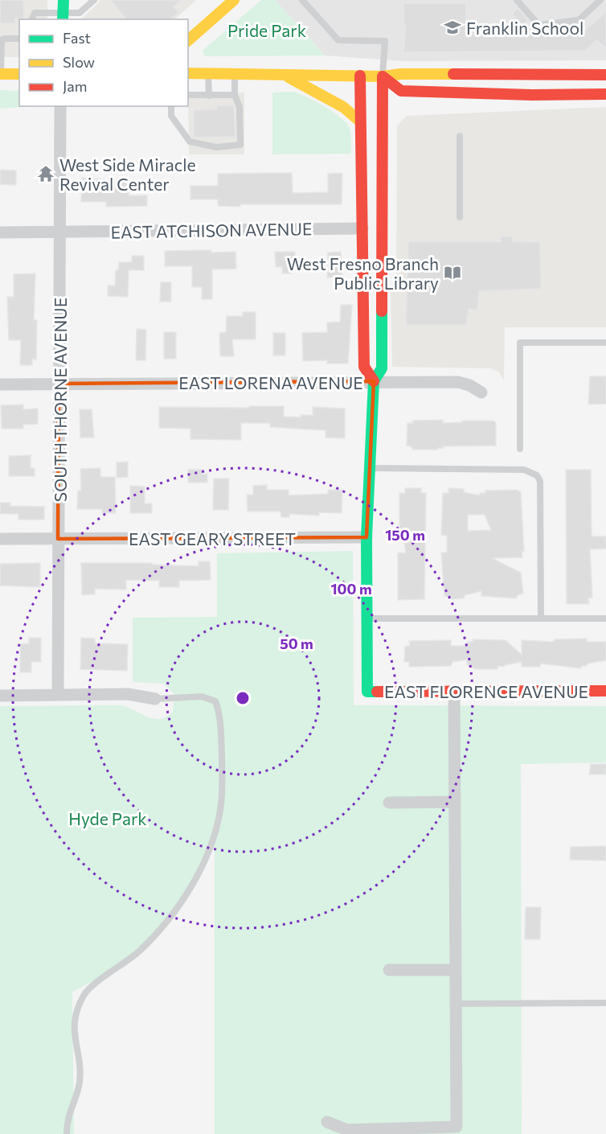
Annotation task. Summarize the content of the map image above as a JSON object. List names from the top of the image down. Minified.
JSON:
{"streets":{"street":["EAST ATCHISON AVENUE","EAST LORENA AVENUE","SOUTH THORNE AVENUE","EAST GEARY STREET","EAST FLORENCE AVENUE"]},"crossings":[["EAST ATCHISON AVENUE","SOUTH THORNE AVENUE"],["EAST LORENA AVENUE","SOUTH THORNE AVENUE"],["SOUTH THORNE AVENUE","EAST GEARY STREET"]],"parks":["Pride Park","Hyde Park"],"places":{"school or university":["Franklin School"],"temple":["West Side Miracle Revival Center"],"library":["West Fresno Branch Public Library"]},"legend":["Fast","Slow","Jam"],"rings":["150 m","100 m","50 m"]}
